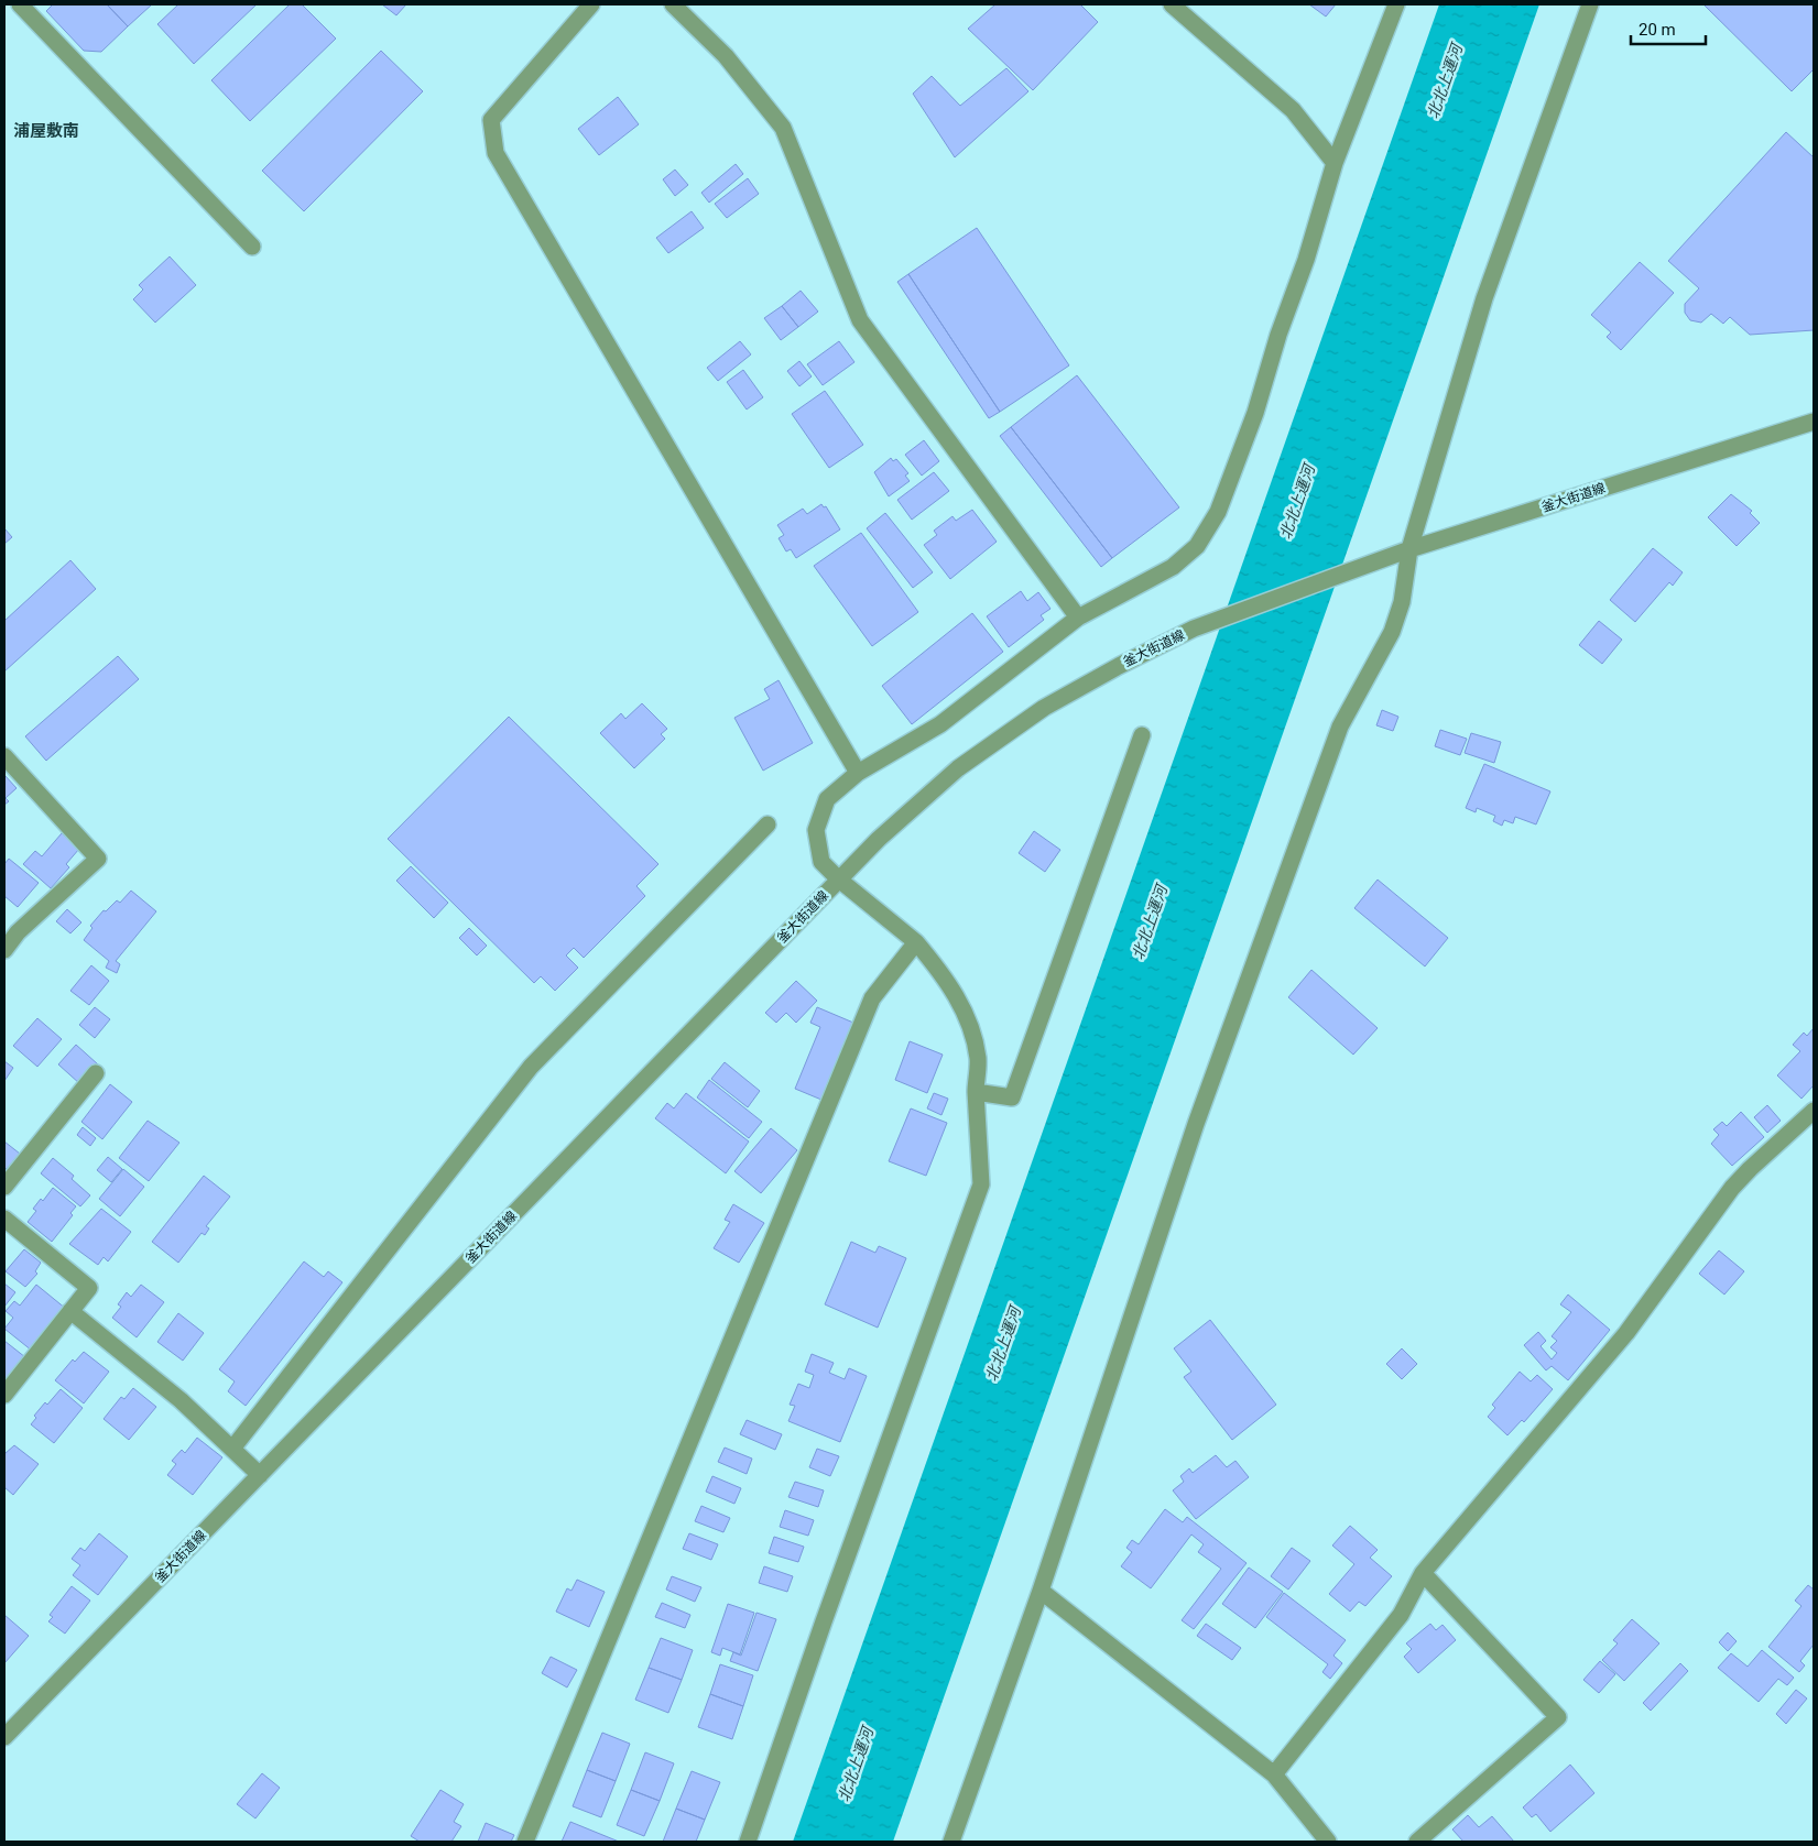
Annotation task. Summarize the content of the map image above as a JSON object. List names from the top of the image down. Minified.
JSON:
{"streets":{"street":["釜大街道線"]},"districts":["浦屋敷南"],"water":["北北上運河"],"scale_bar":"20 m"}
